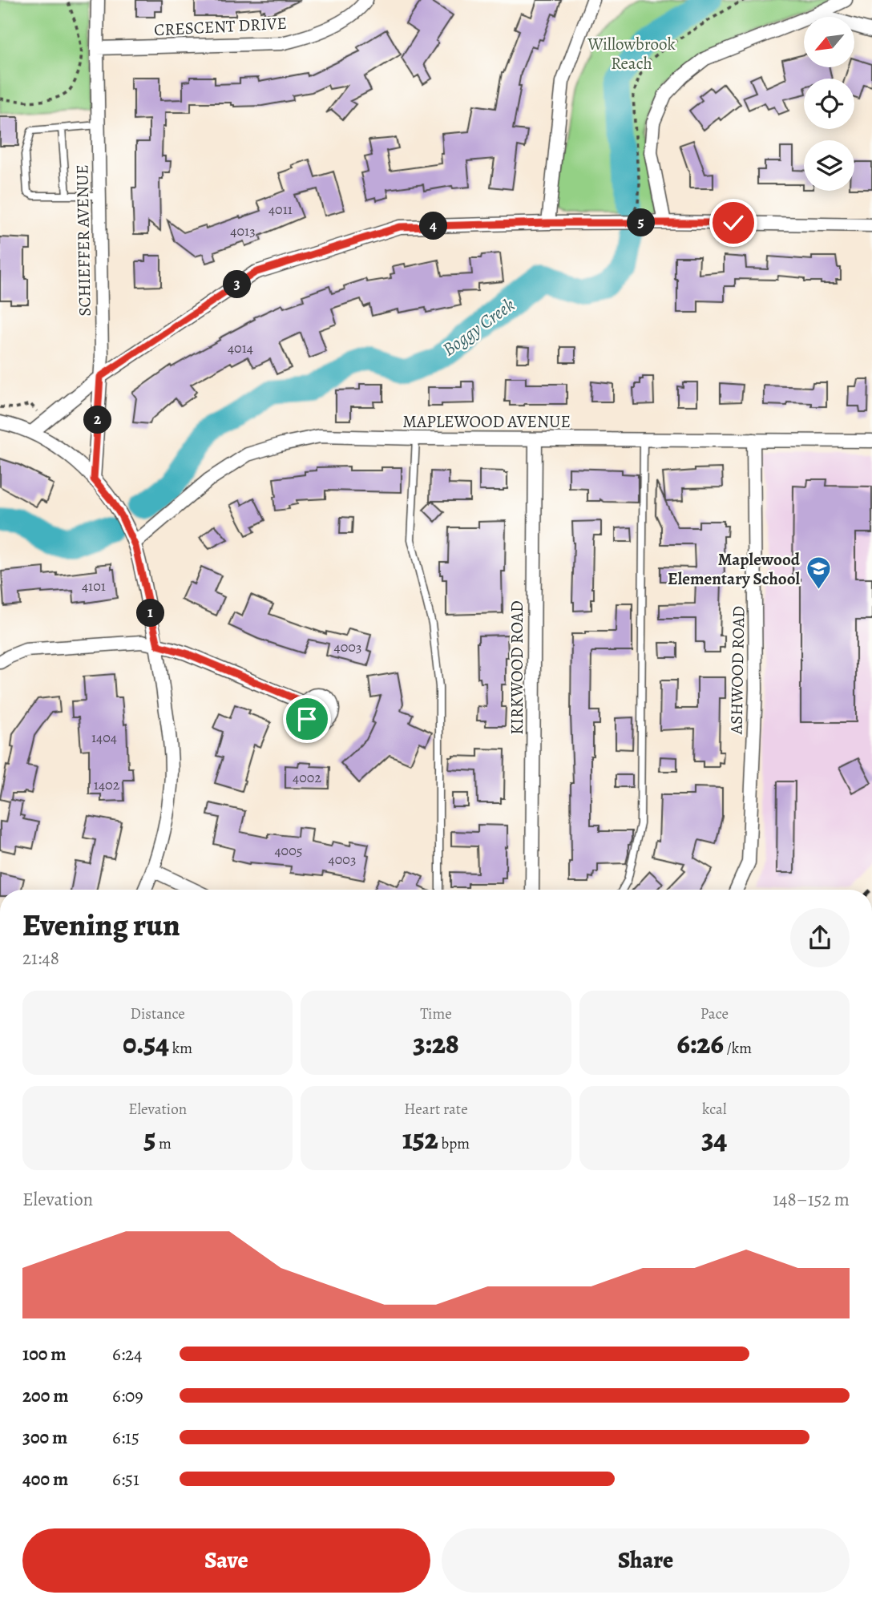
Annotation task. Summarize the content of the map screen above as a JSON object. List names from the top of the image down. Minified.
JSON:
{"streets":{"street":["CRESCENT DRIVE","SCHIEFFER AVENUE","MAPLEWOOD AVENUE","KIRKWOOD ROAD","ASHWOOD ROAD"]},"crossings":[["CRESCENT DRIVE","SCHIEFFER AVENUE"],["MAPLEWOOD AVENUE","KIRKWOOD ROAD"],["MAPLEWOOD AVENUE","ASHWOOD ROAD"]],"water":["Boggy Creek"],"parks":["Willowbrook Reach"],"places":{"school or university":["Maplewood Elementary School"]},"house_numbers":["4011","4013","4014","4101","4003","1404","4002","1402","4005","4003"],"north":"bottom left","page":{"pins":["5","4","3","2","1"],"heading":["Evening run","21:48"],"stats":[["Distance","0.54 km"],["Time","3:28"],["Pace","6:26 /km"],["Elevation","5 m"],["Heart rate","152 bpm"],["kcal","34"]],"chart":["Elevation","148–152 m"],"list":[{"name":"100 m","note":"6:24"},{"name":"200 m","note":"6:09"},{"name":"300 m","note":"6:15"},{"name":"400 m","note":"6:51"}],"buttons":["Save","Share"]}}
